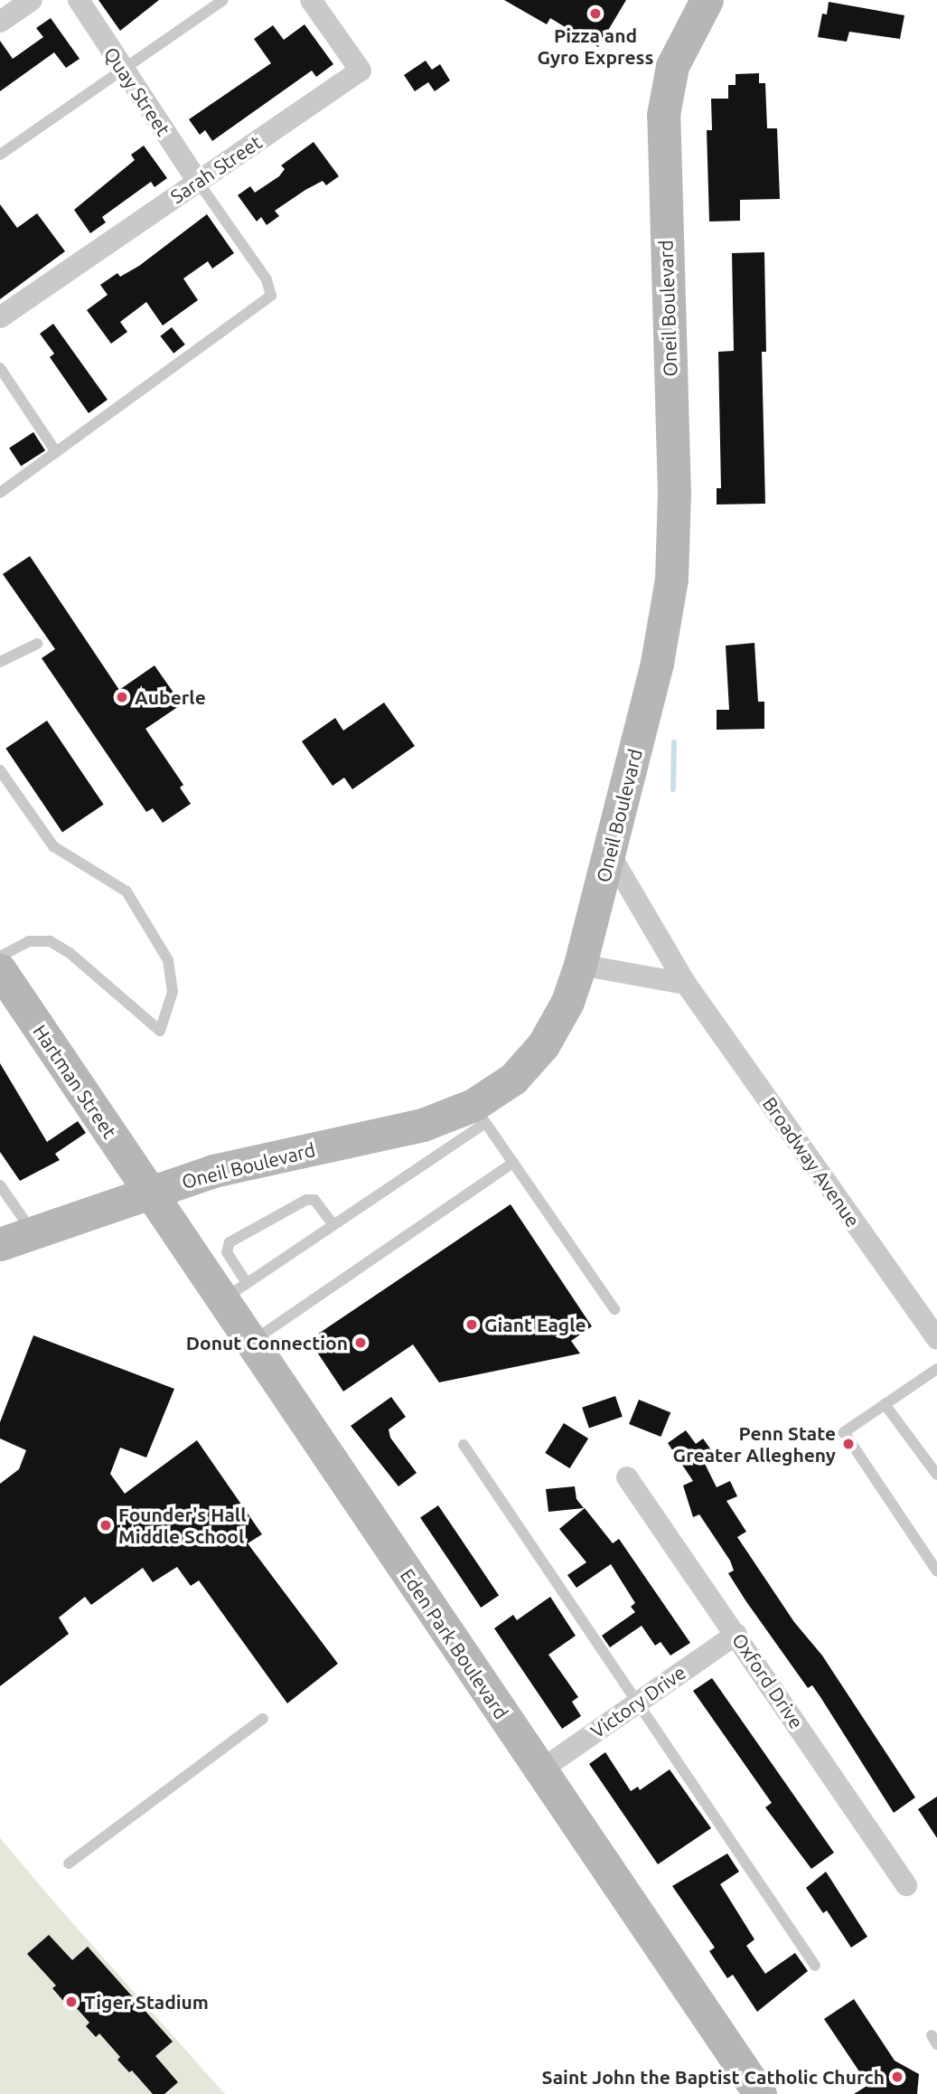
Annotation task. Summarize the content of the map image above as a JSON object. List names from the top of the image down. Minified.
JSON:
{"streets":{"street":["Quay Street","Sarah Street","Oneil Boulevard","Hartman Street","Broadway Avenue","Eden Park Boulevard","Oxford Drive","Victory Drive"]},"crossings":[["Quay Street","Sarah Street"],["Oneil Boulevard","Hartman Street"],["Oneil Boulevard","Broadway Avenue"],["Oneil Boulevard","Eden Park Boulevard"],["Hartman Street","Eden Park Boulevard"],["Eden Park Boulevard","Victory Drive"],["Oxford Drive","Victory Drive"]],"places":["Pizza and Gyro Express","Auberle","Giant Eagle","Donut Connection","Penn State Greater Allegheny","Founder's Hall Middle School","Tiger Stadium","Saint John the Baptist Catholic Church"]}
